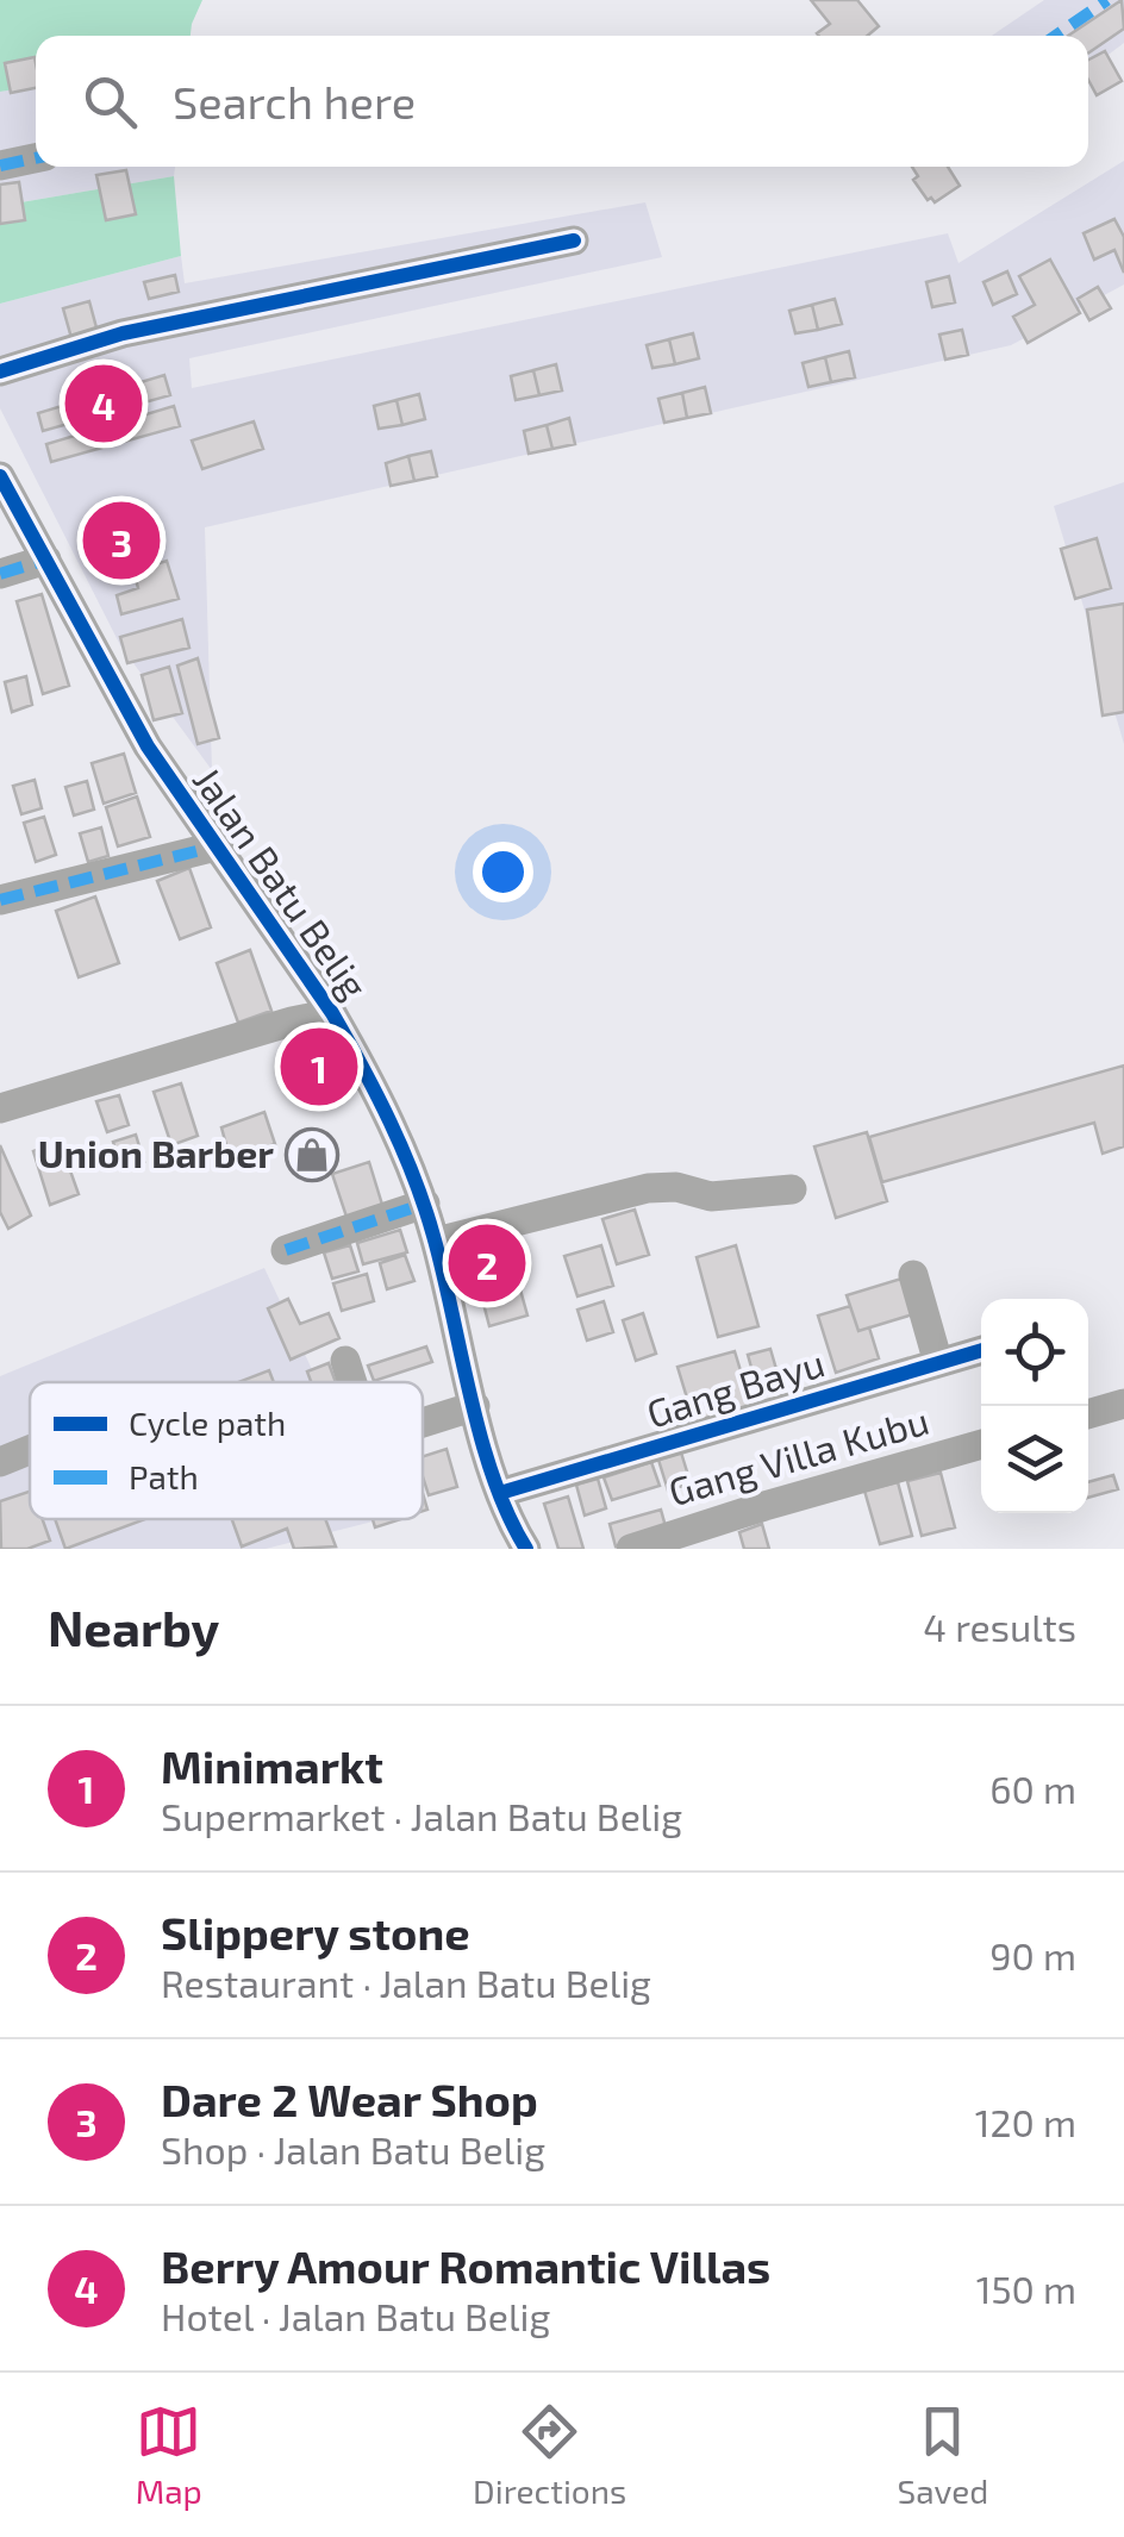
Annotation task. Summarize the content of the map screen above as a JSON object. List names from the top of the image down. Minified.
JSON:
{"streets":{"street":["Jalan Batu Belig","Gang Bayu","Gang Villa Kubu"]},"crossings":[["Jalan Batu Belig","Gang Bayu"]],"places":{"shop":["Union Barber"]},"legend":["Cycle path","Path"],"page":{"search":"Search here","pins":["4","3","1","2"],"heading":["Nearby","4 results"],"list":[{"mark":"1","name":"Minimarkt","note":"Supermarket · Jalan Batu Belig","value":"60 m"},{"mark":"2","name":"Slippery stone","note":"Restaurant · Jalan Batu Belig","value":"90 m"},{"mark":"3","name":"Dare 2 Wear Shop","note":"Shop · Jalan Batu Belig","value":"120 m"},{"mark":"4","name":"Berry Amour Romantic Villas","note":"Hotel · Jalan Batu Belig","value":"150 m"}],"nav":["Map","Directions","Saved"]}}
